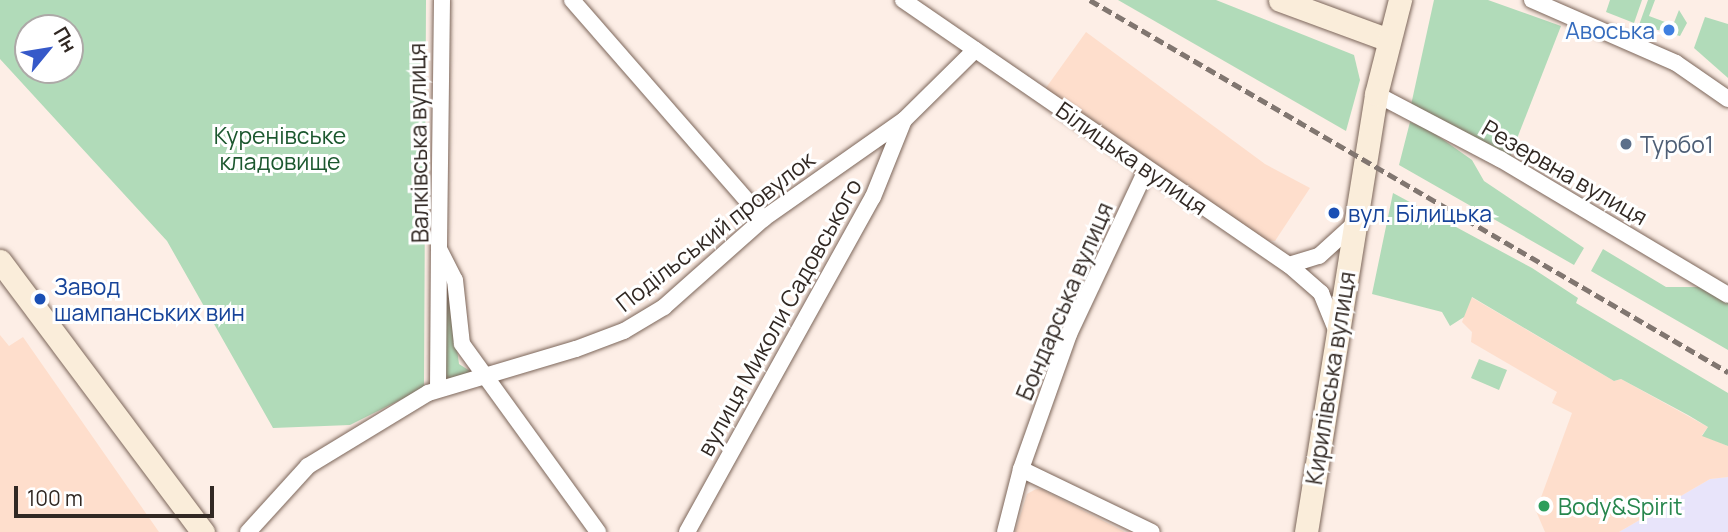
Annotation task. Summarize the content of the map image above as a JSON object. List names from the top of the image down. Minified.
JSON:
{"streets":{"main road":["Кирилівська вулиця"],"street":["Валківська вулиця","Білицька вулиця","Резервна вулиця","Подільський провулок","Бондарська вулиця","вулиця Миколи Садовського"]},"crossings":[["Валківська вулиця","Подільський провулок"],["Білицька вулиця","Подільський провулок"],["Білицька вулиця","Бондарська вулиця"],["Білицька вулиця","Кирилівська вулиця"],["Резервна вулиця","Кирилівська вулиця"],["Подільський провулок","вулиця Миколи Садовського"]],"parks":["Куренівське кладовище"],"places":["Авоська","Турбо1","вул. Білицька","Завод шампанських вин","Body&Spirit"],"scale_bar":"100 m","north":"top right"}
